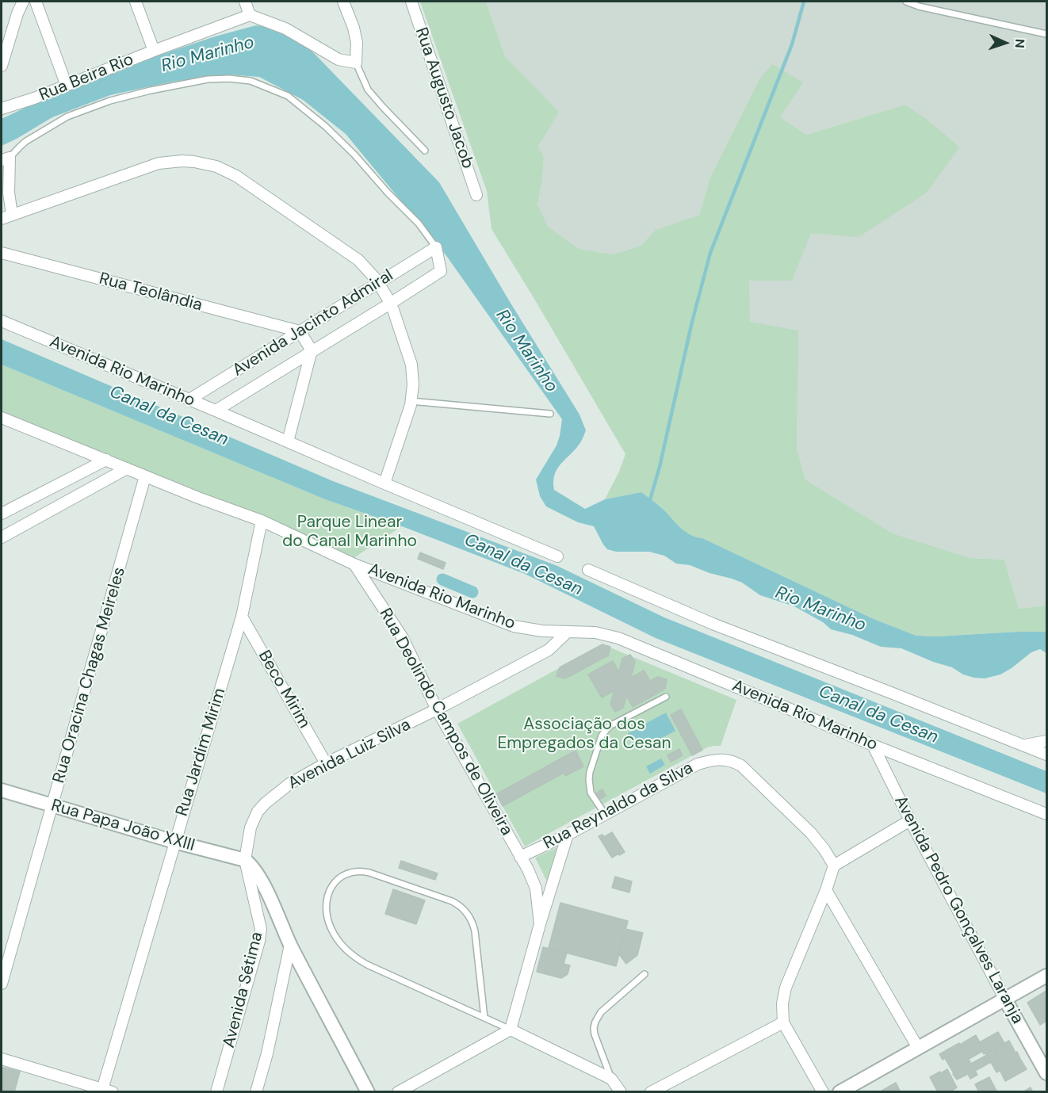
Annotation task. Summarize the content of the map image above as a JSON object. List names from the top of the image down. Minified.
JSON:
{"streets":{"street":["Rua Beira Rio","Rua Augusto Jacob","Rua Teolândia","Avenida Jacinto Admiral","Avenida Rio Marinho","Rua Oracina Chagas Meireles","Beco Mirim","Rua Deolindo Campos de Oliveira","Rua Jardim Mirim","Avenida Luiz Silva","Rua Reynaldo da Silva","Rua Papa João XXIII","Avenida Pedro Gonçalves Laranja","Avenida Sétima"]},"crossings":[["Rua Teolândia","Avenida Jacinto Admiral"],["Avenida Jacinto Admiral","Avenida Rio Marinho"],["Avenida Rio Marinho","Rua Oracina Chagas Meireles"],["Avenida Rio Marinho","Rua Deolindo Campos de Oliveira"],["Avenida Rio Marinho","Rua Jardim Mirim"],["Avenida Rio Marinho","Avenida Luiz Silva"],["Avenida Rio Marinho","Avenida Pedro Gonçalves Laranja"],["Rua Oracina Chagas Meireles","Rua Papa João XXIII"],["Beco Mirim","Rua Jardim Mirim"],["Beco Mirim","Avenida Luiz Silva"],["Rua Deolindo Campos de Oliveira","Avenida Luiz Silva"],["Rua Deolindo Campos de Oliveira","Rua Reynaldo da Silva"],["Rua Jardim Mirim","Rua Papa João XXIII"],["Avenida Luiz Silva","Rua Papa João XXIII"],["Avenida Luiz Silva","Avenida Sétima"],["Rua Papa João XXIII","Avenida Sétima"]],"water":["Rio Marinho","Canal da Cesan"],"parks":["Parque Linear do Canal Marinho","Associação dos Empregados da Cesan"],"north":"right"}
